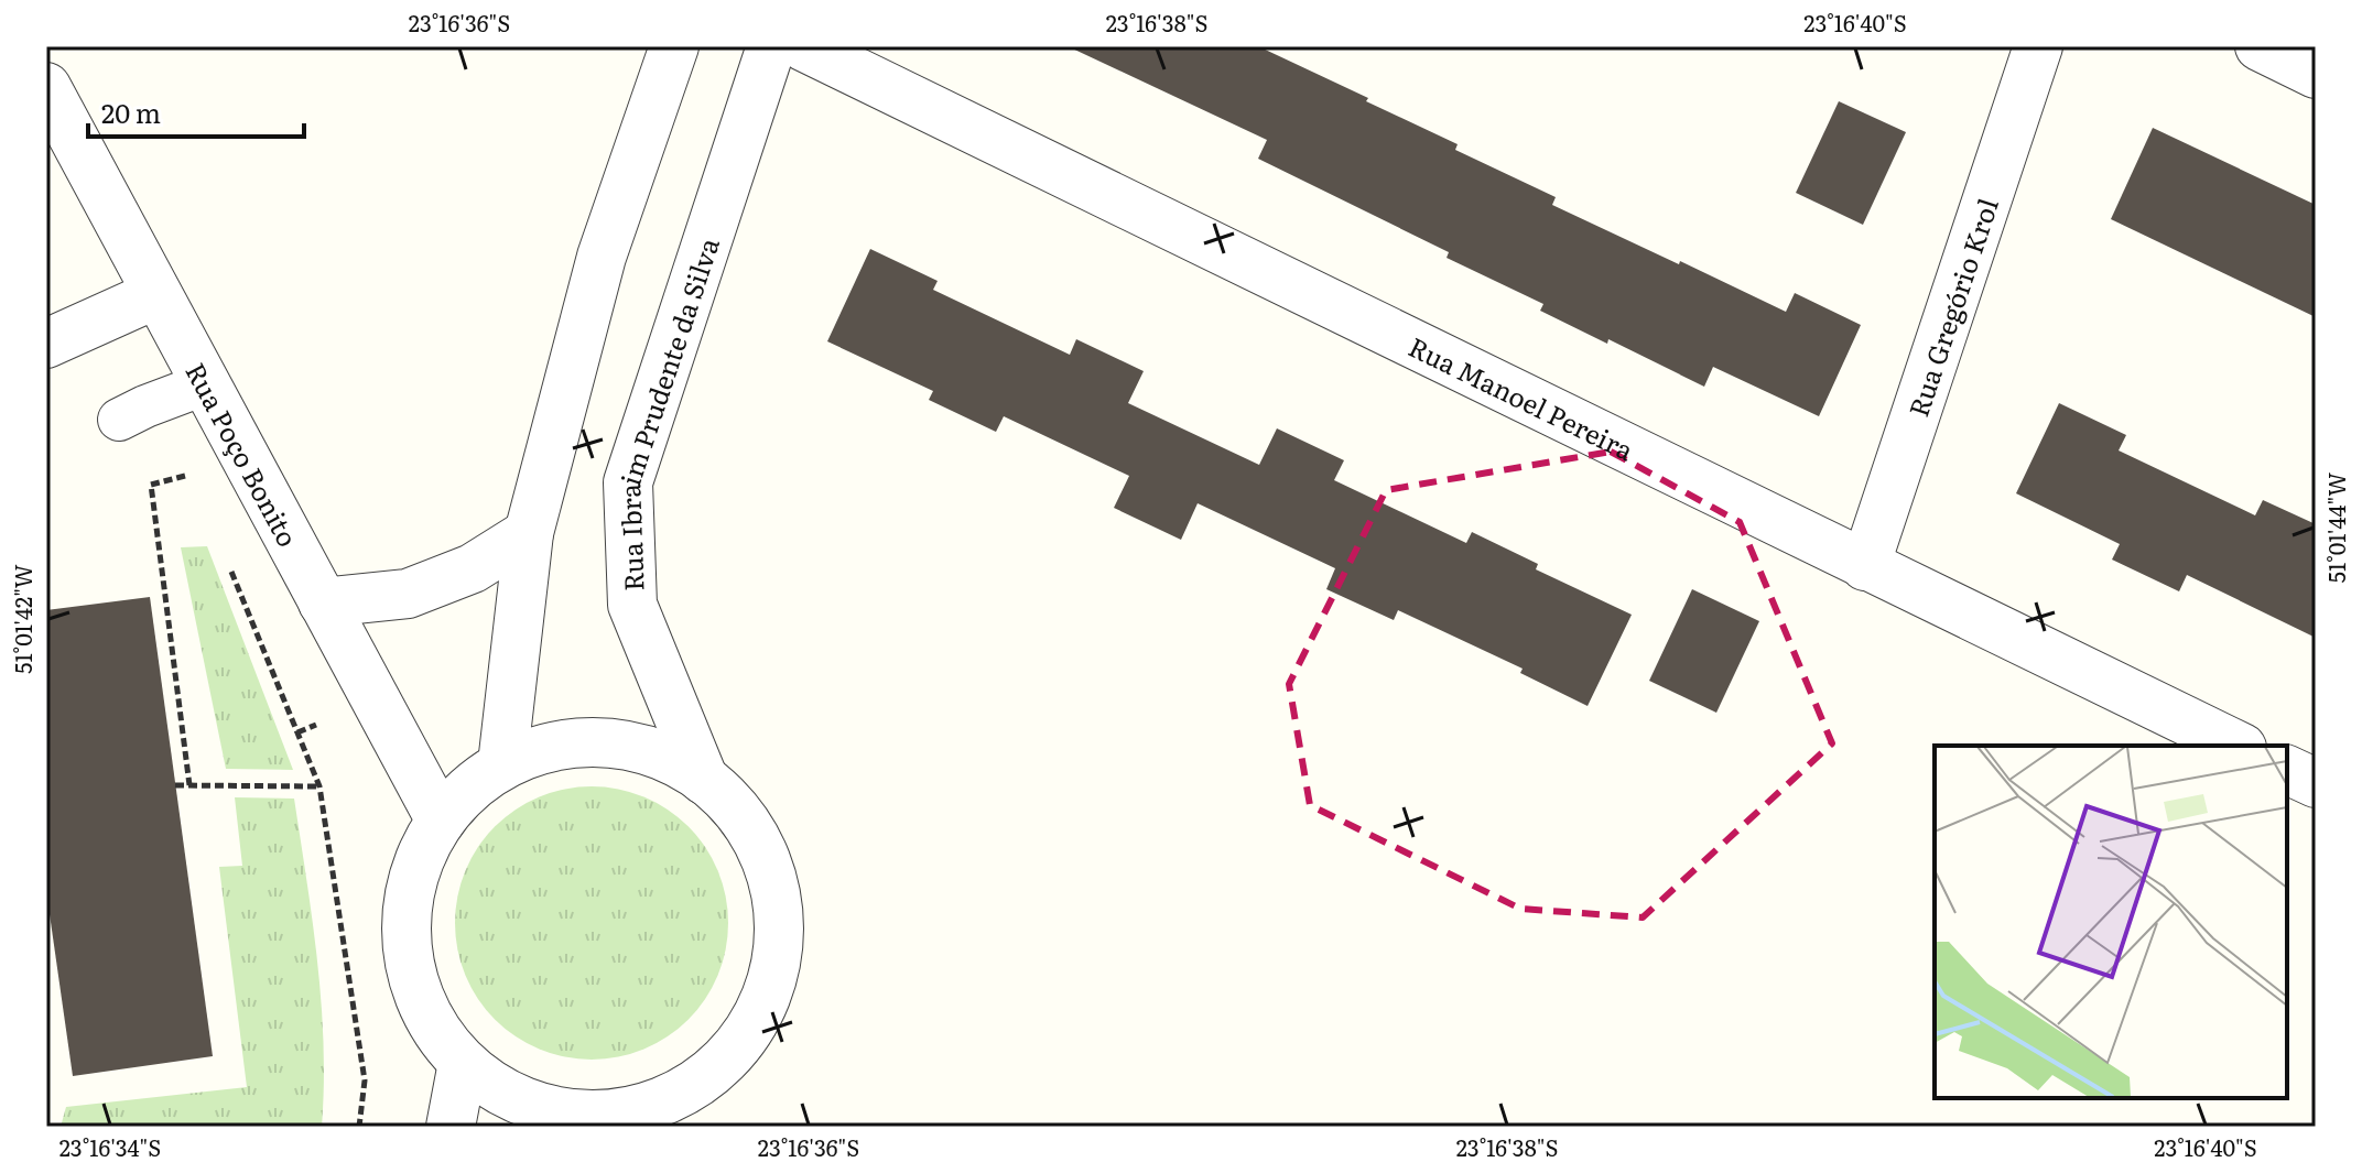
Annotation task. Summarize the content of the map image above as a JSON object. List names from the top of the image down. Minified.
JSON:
{"streets":{"street":["Rua Gregório Krol","Rua Manoel Pereira","Rua Ibraim Prudente da Silva","Rua Poço Bonito"]},"crossings":[["Rua Gregório Krol","Rua Manoel Pereira"]],"scale_bar":"20 m","coordinates":["23°16'36\"S","23°16'38\"S","23°16'40\"S","51°01'44\"W","51°01'42\"W","23°16'34\"S"]}
